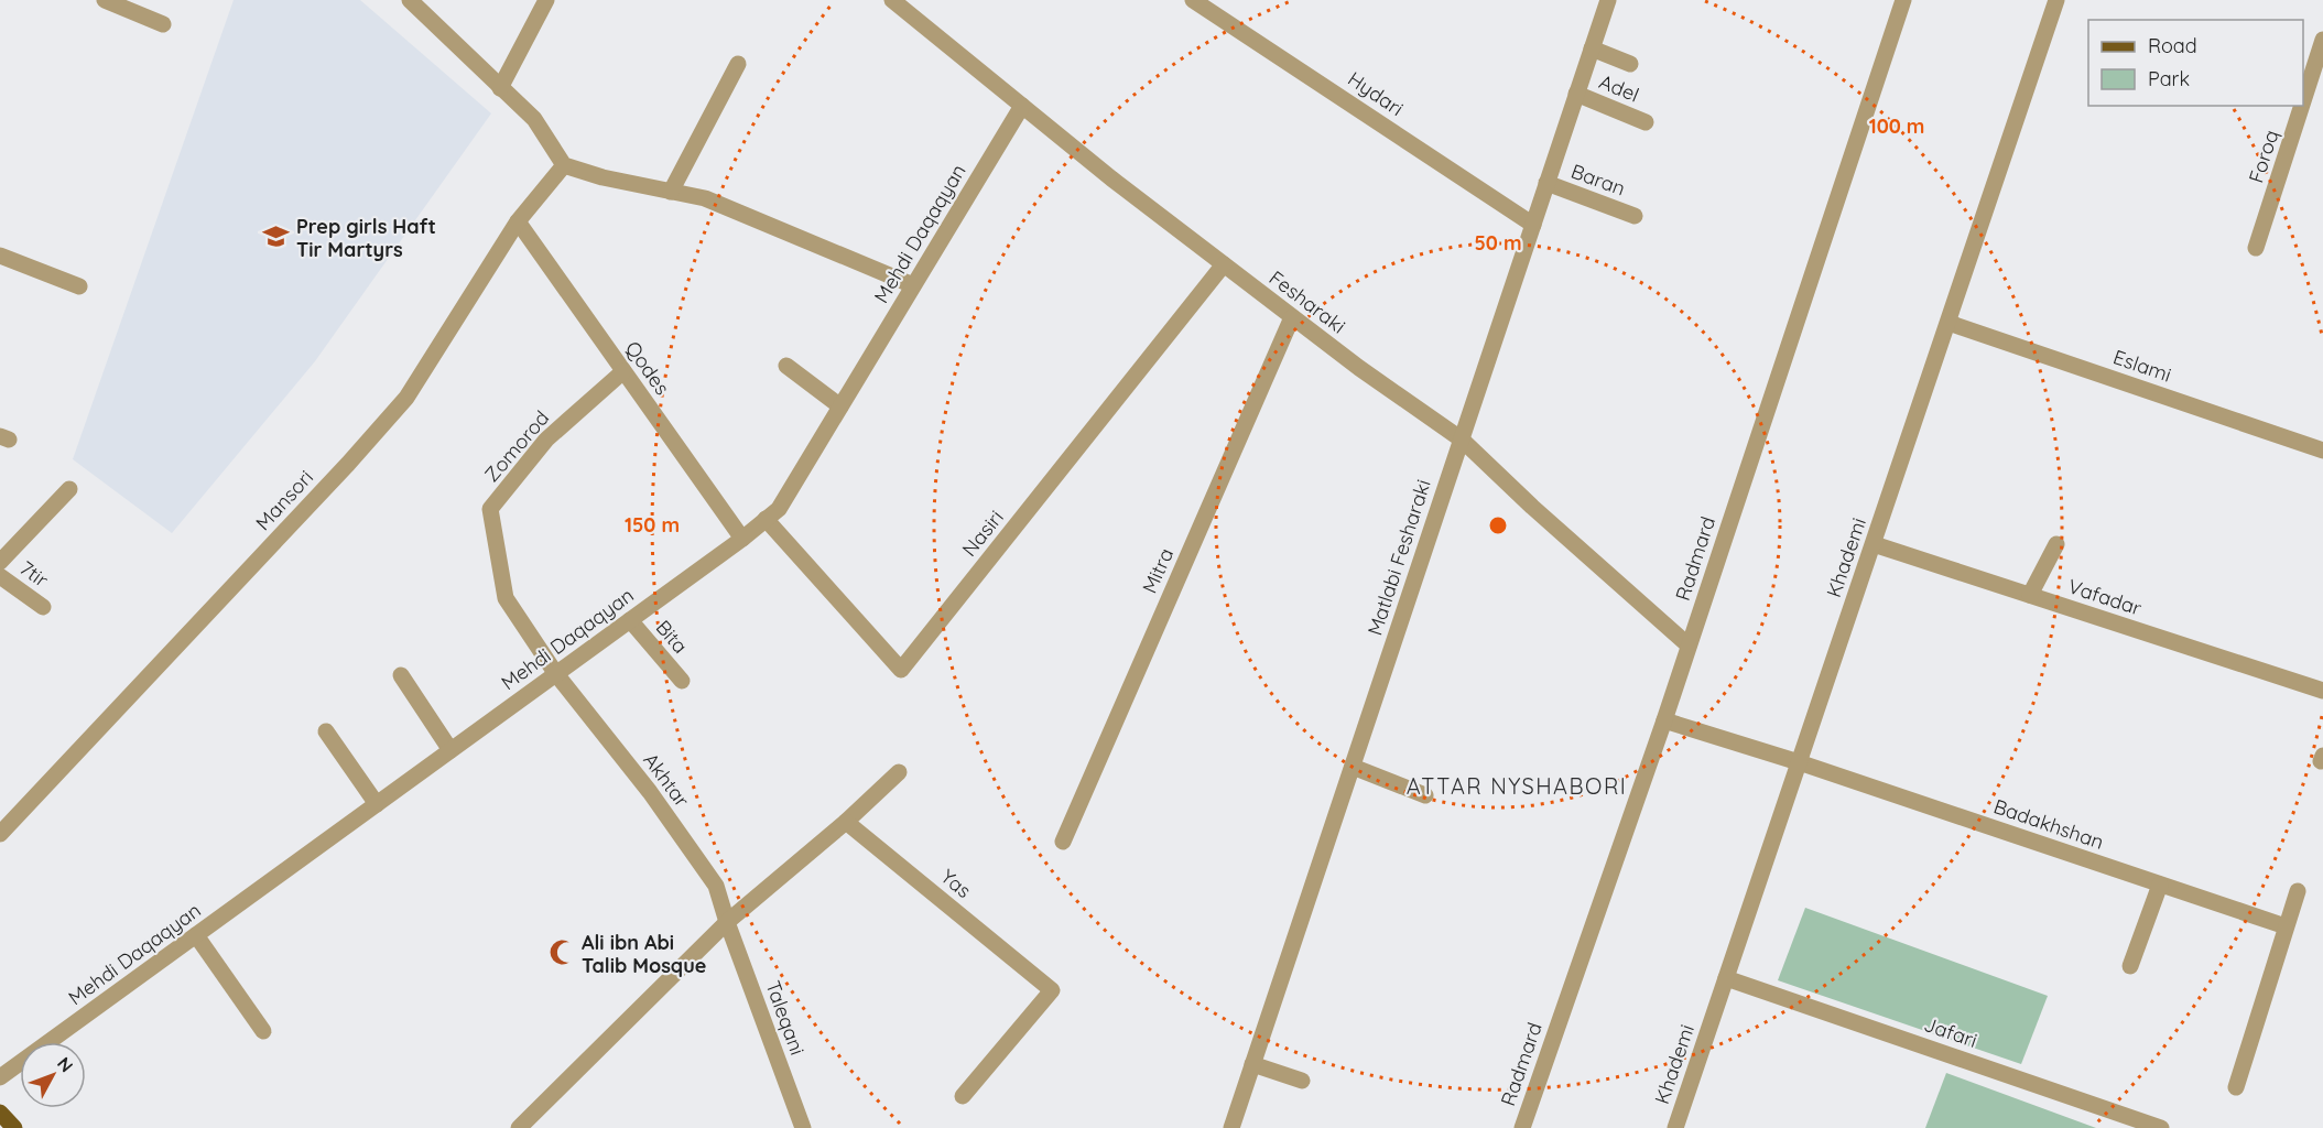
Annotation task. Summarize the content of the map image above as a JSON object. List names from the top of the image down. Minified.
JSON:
{"streets":{"street":["Adel","Hydari","Foroq","Baran","Mehdi Daqaqyan","Fesharaki","Eslami","Qodes","Zomorod","Mansori","Nasiri","Matlabi Fesharaki","Khademi","Radmard","Mitra","7tir","Vafadar","Bita","Akhtar","Badakhshan","Yas","Taleqani","Jafari"]},"crossings":[["Adel","Matlabi Fesharaki"],["Hydari","Matlabi Fesharaki"],["Baran","Matlabi Fesharaki"],["Mehdi Daqaqyan","Fesharaki"],["Mehdi Daqaqyan","Qodes"],["Mehdi Daqaqyan","Zomorod"],["Mehdi Daqaqyan","Nasiri"],["Mehdi Daqaqyan","Bita"],["Mehdi Daqaqyan","Akhtar"],["Fesharaki","Nasiri"],["Fesharaki","Matlabi Fesharaki"],["Fesharaki","Radmard"],["Fesharaki","Mitra"],["Eslami","Khademi"],["Qodes","Zomorod"],["Qodes","Mansori"],["Zomorod","Akhtar"],["Khademi","Vafadar"],["Khademi","Badakhshan"],["Khademi","Jafari"],["Radmard","Badakhshan"],["Akhtar","Taleqani"]],"districts":["ATTAR NYSHABORI"],"places":{"school or university":["Prep girls Haft Tir Martyrs"],"mosque":["Ali ibn Abi Talib Mosque"]},"legend":["Road","Park"],"north":"top right","rings":["100 m","50 m","150 m"]}
